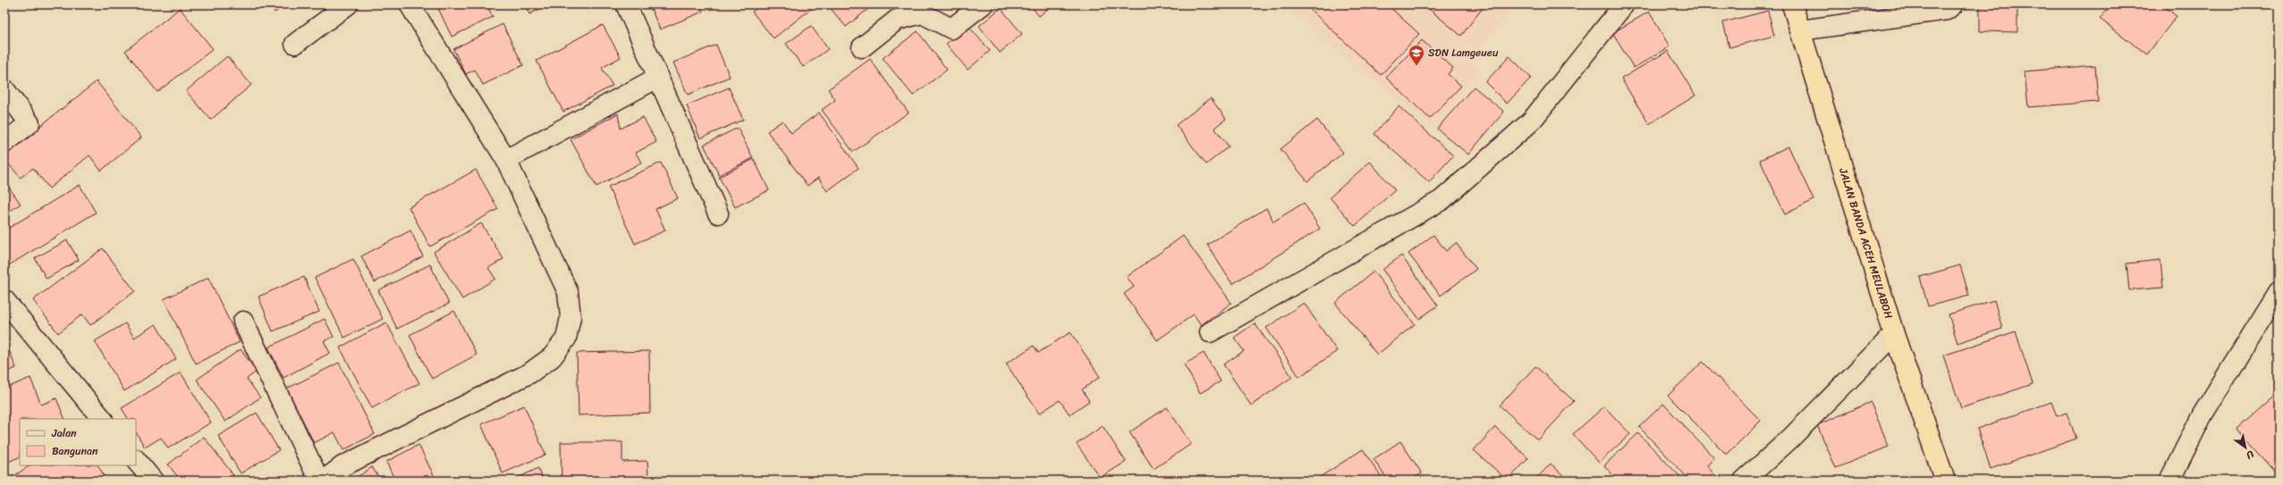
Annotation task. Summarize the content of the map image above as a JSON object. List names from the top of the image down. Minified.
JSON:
{"streets":{"highway":["JALAN BANDA ACEH MEULABOH"]},"places":{"school or university":["SDN Lamgeueu"]},"legend":["Jalan","Bangunan"],"north":"bottom right"}
